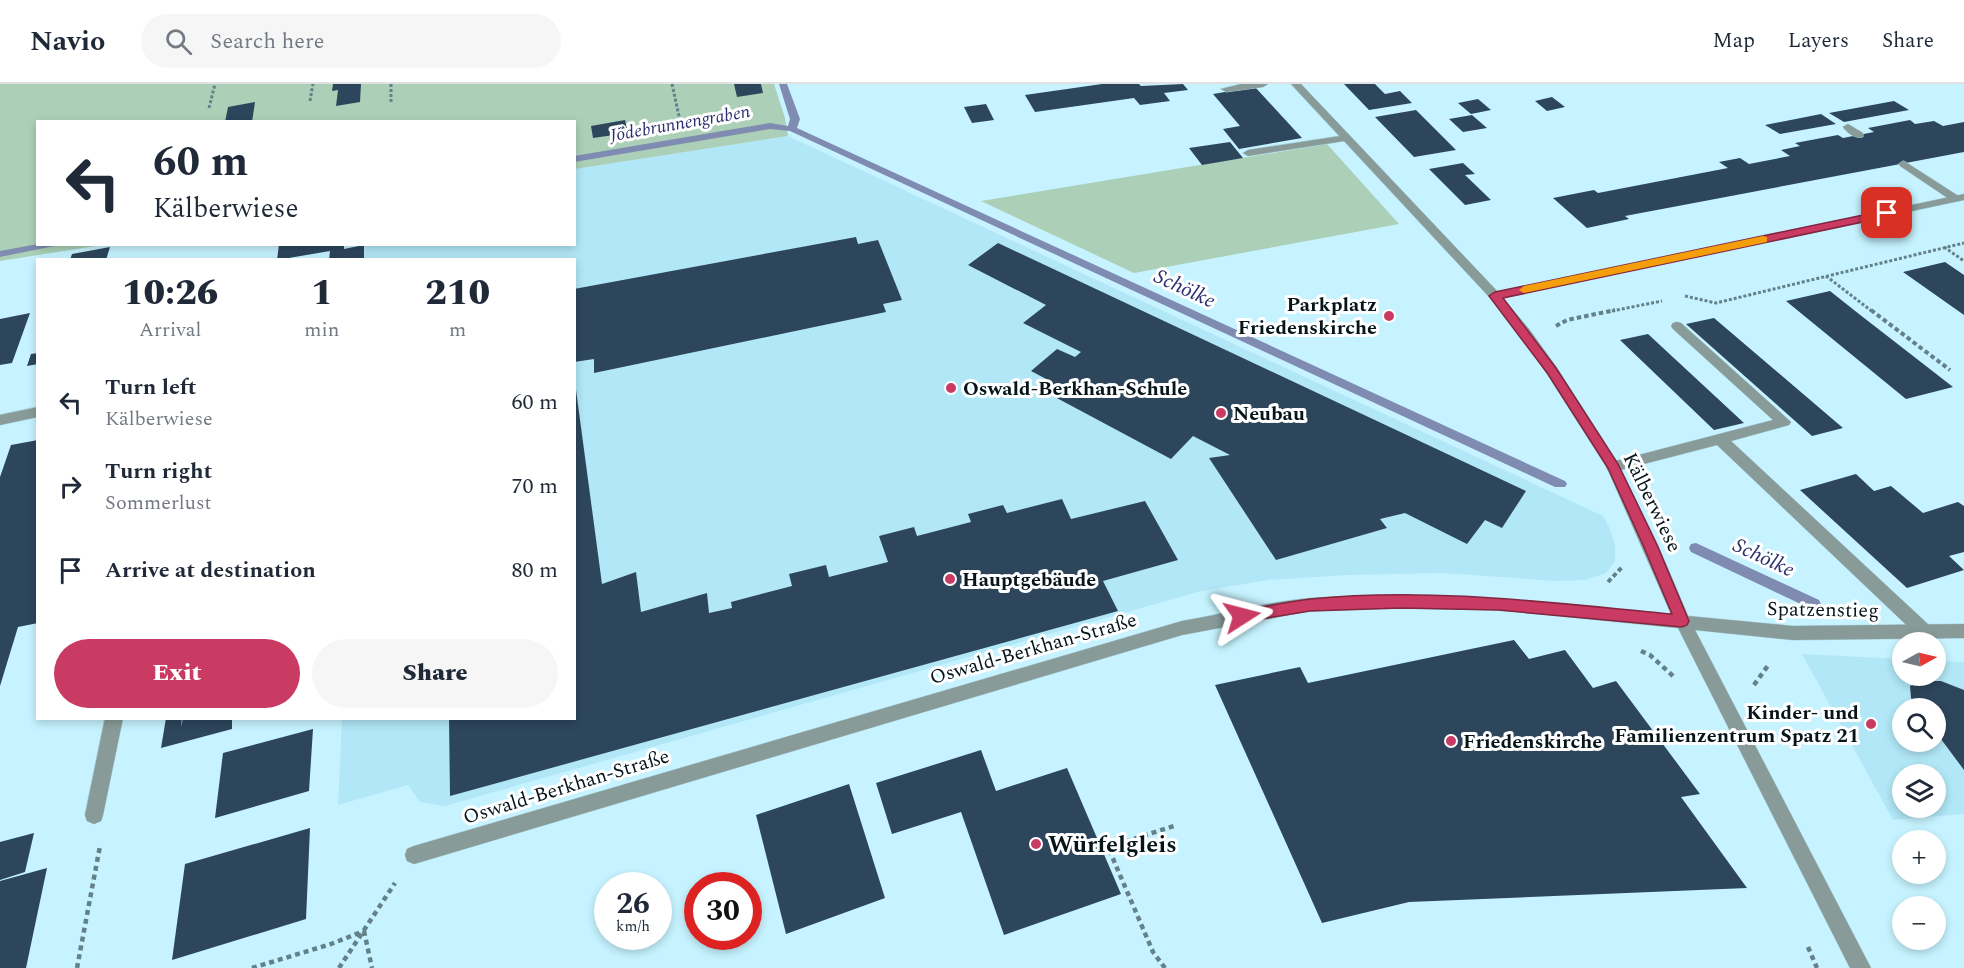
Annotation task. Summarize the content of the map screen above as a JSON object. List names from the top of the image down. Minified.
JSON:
{"streets":{"street":["Kälberwiese","Spatzenstieg","Oswald-Berkhan-Straße"]},"crossings":[["Kälberwiese","Spatzenstieg"],["Kälberwiese","Oswald-Berkhan-Straße"],["Spatzenstieg","Oswald-Berkhan-Straße"]],"water":["Jödebrunnengraben","Schölke"],"places":["Parkplatz Friedenskirche","Oswald-Berkhan-Schule","Neubau","Hauptgebäude","Kinder- und Familienzentrum Spatz 21","Friedenskirche","Würfelgleis"],"north":"right","page":{"header":"Navio","search":"Search here","nav":["Map","Layers","Share"],"turn":["60 m","Kälberwiese"],"eta":["10:26","Arrival","1","min","210","m"],"list":[{"name":"Turn left","note":"Kälberwiese","value":"60 m"},{"name":"Turn right","note":"Sommerlust","value":"70 m"},{"name":"Arrive at destination","value":"80 m"}],"buttons":["Exit","Share"],"map_buttons":["+","−"],"speed":"26 km/h","limit":"30"}}
